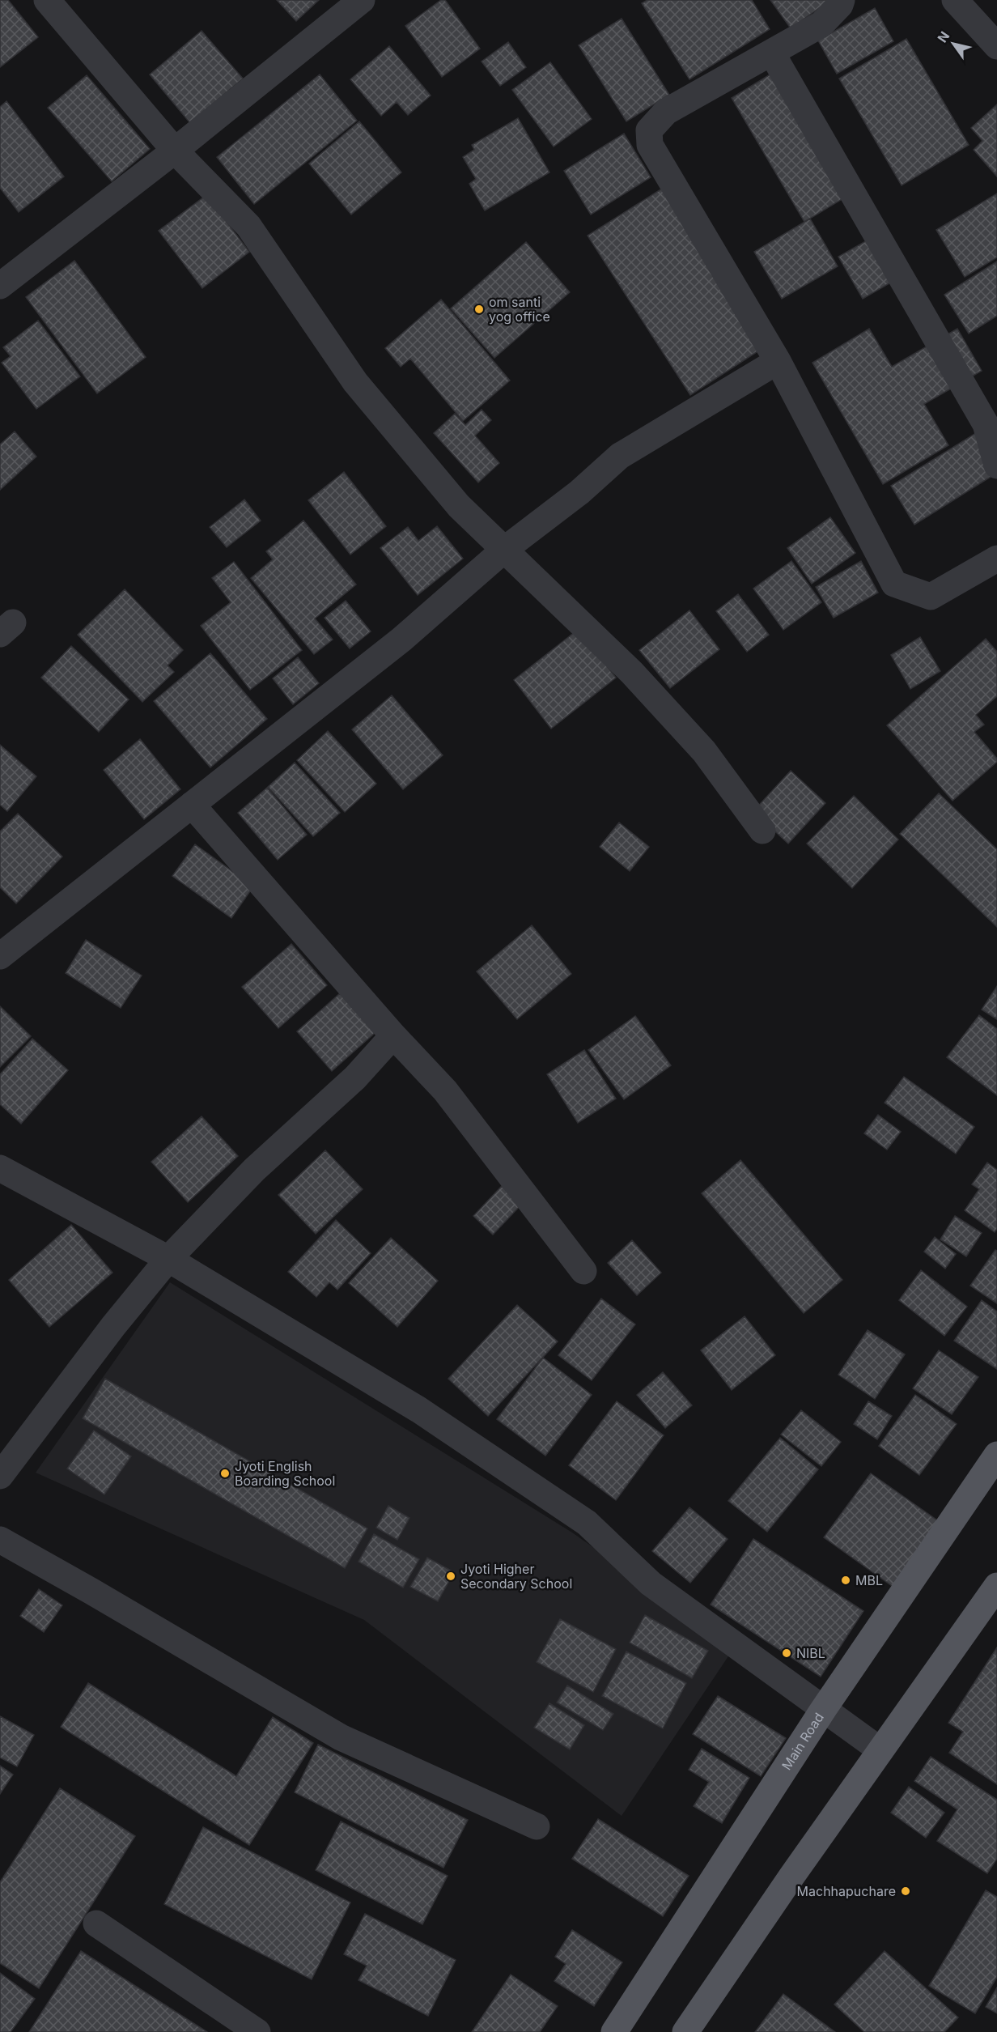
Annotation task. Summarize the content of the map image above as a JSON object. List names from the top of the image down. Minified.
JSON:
{"streets":{"main road":["Main Road"]},"places":["om santi yog office","Jyoti English Boarding School","Jyoti Higher Secondary School","MBL","NIBL","Machhapuchare"],"north":"top left"}
